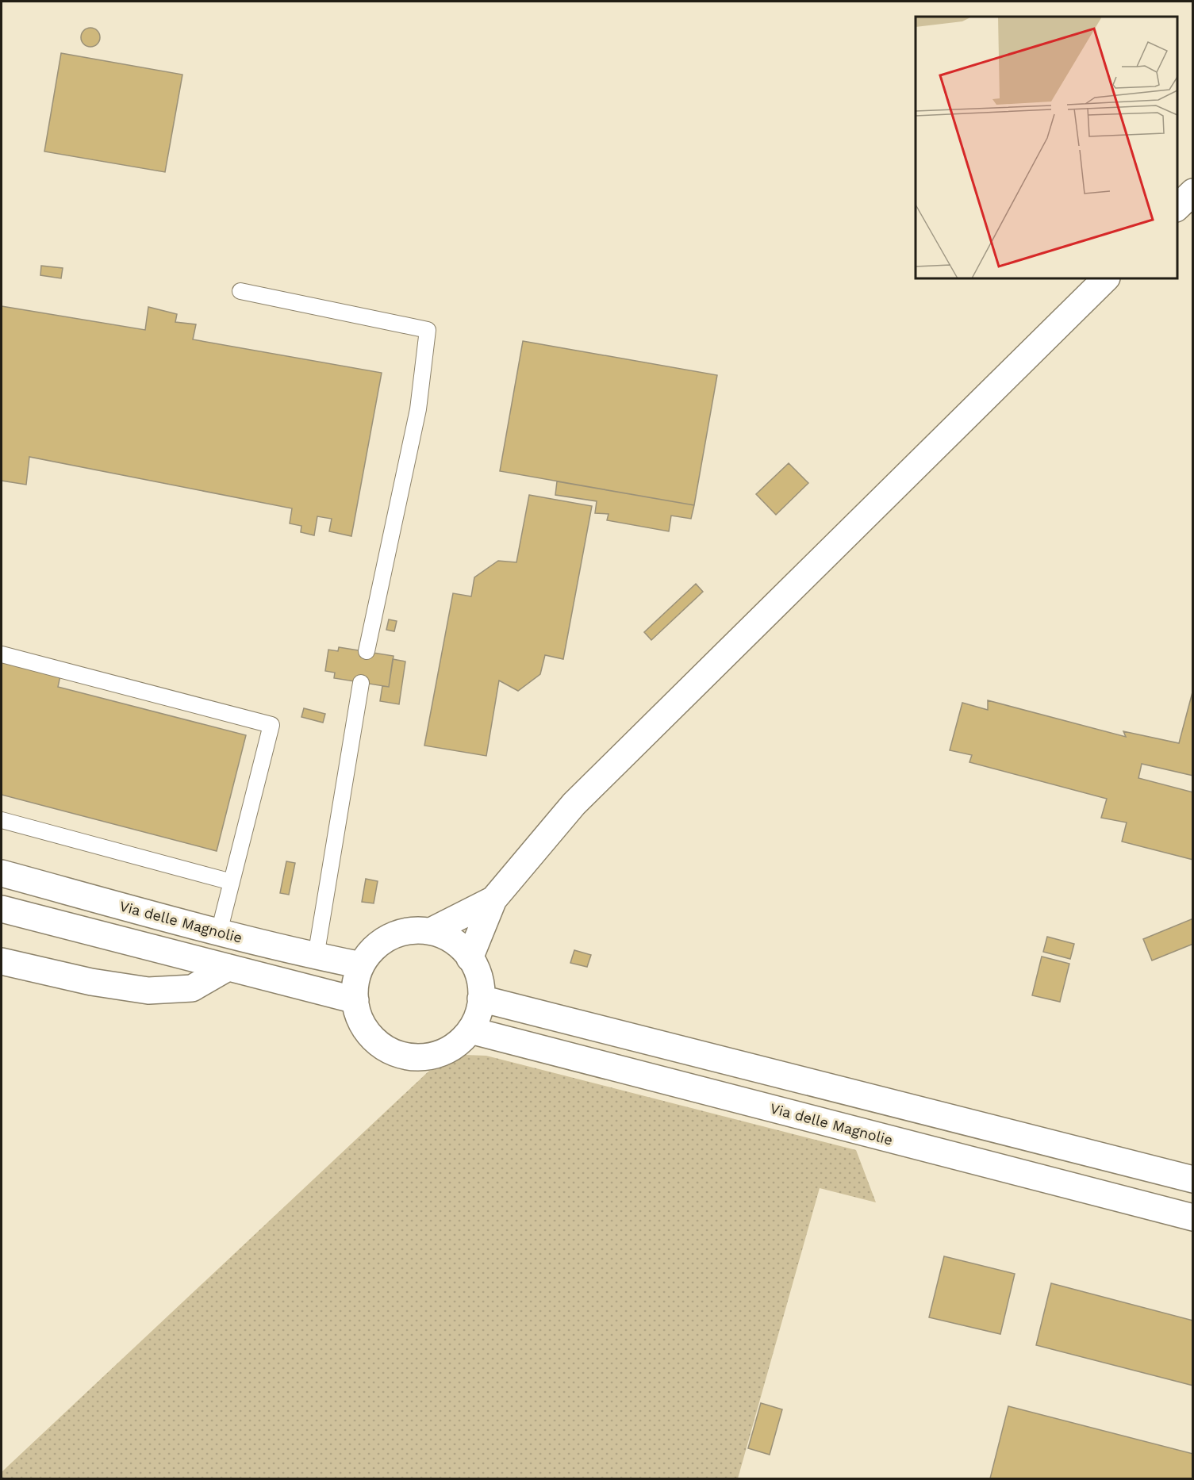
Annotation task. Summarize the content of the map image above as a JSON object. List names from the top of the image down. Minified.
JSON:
{"streets":{"street":["Via delle Magnolie"]}}
